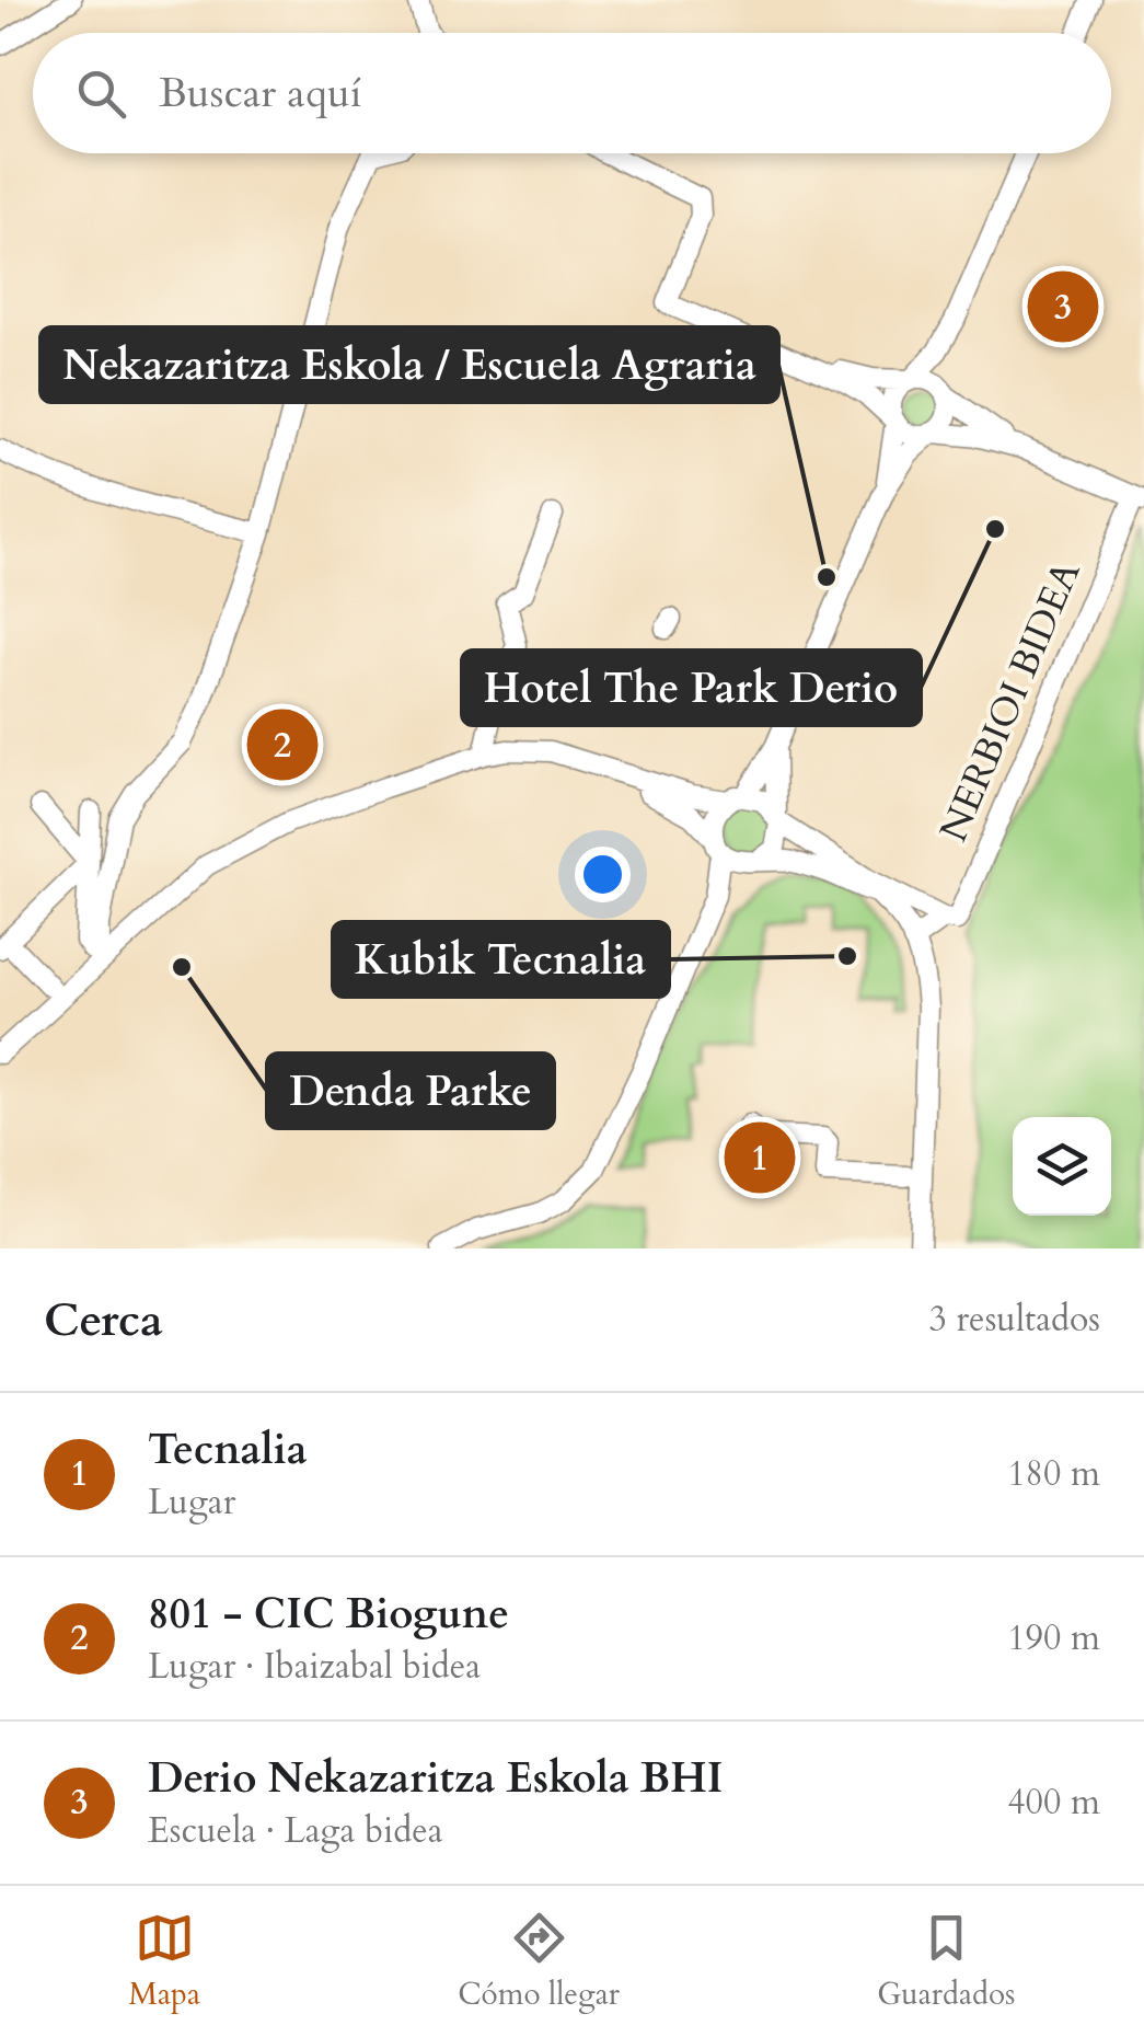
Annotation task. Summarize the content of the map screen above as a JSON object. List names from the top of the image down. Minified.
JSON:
{"streets":{"street":["NERBIOI BIDEA"]},"places":["Hotel The Park Derio","Nekazaritza Eskola / Escuela Agraria","Kubik Tecnalia","Denda Parke"],"page":{"search":"Buscar aquí","pins":["3","2","1"],"heading":["Cerca","3 resultados"],"list":[{"mark":"1","name":"Tecnalia","note":"Lugar","value":"180 m"},{"mark":"2","name":"801 - CIC Biogune","note":"Lugar · Ibaizabal bidea","value":"190 m"},{"mark":"3","name":"Derio Nekazaritza Eskola BHI","note":"Escuela · Laga bidea","value":"400 m"}],"nav":["Mapa","Cómo llegar","Guardados"]}}
